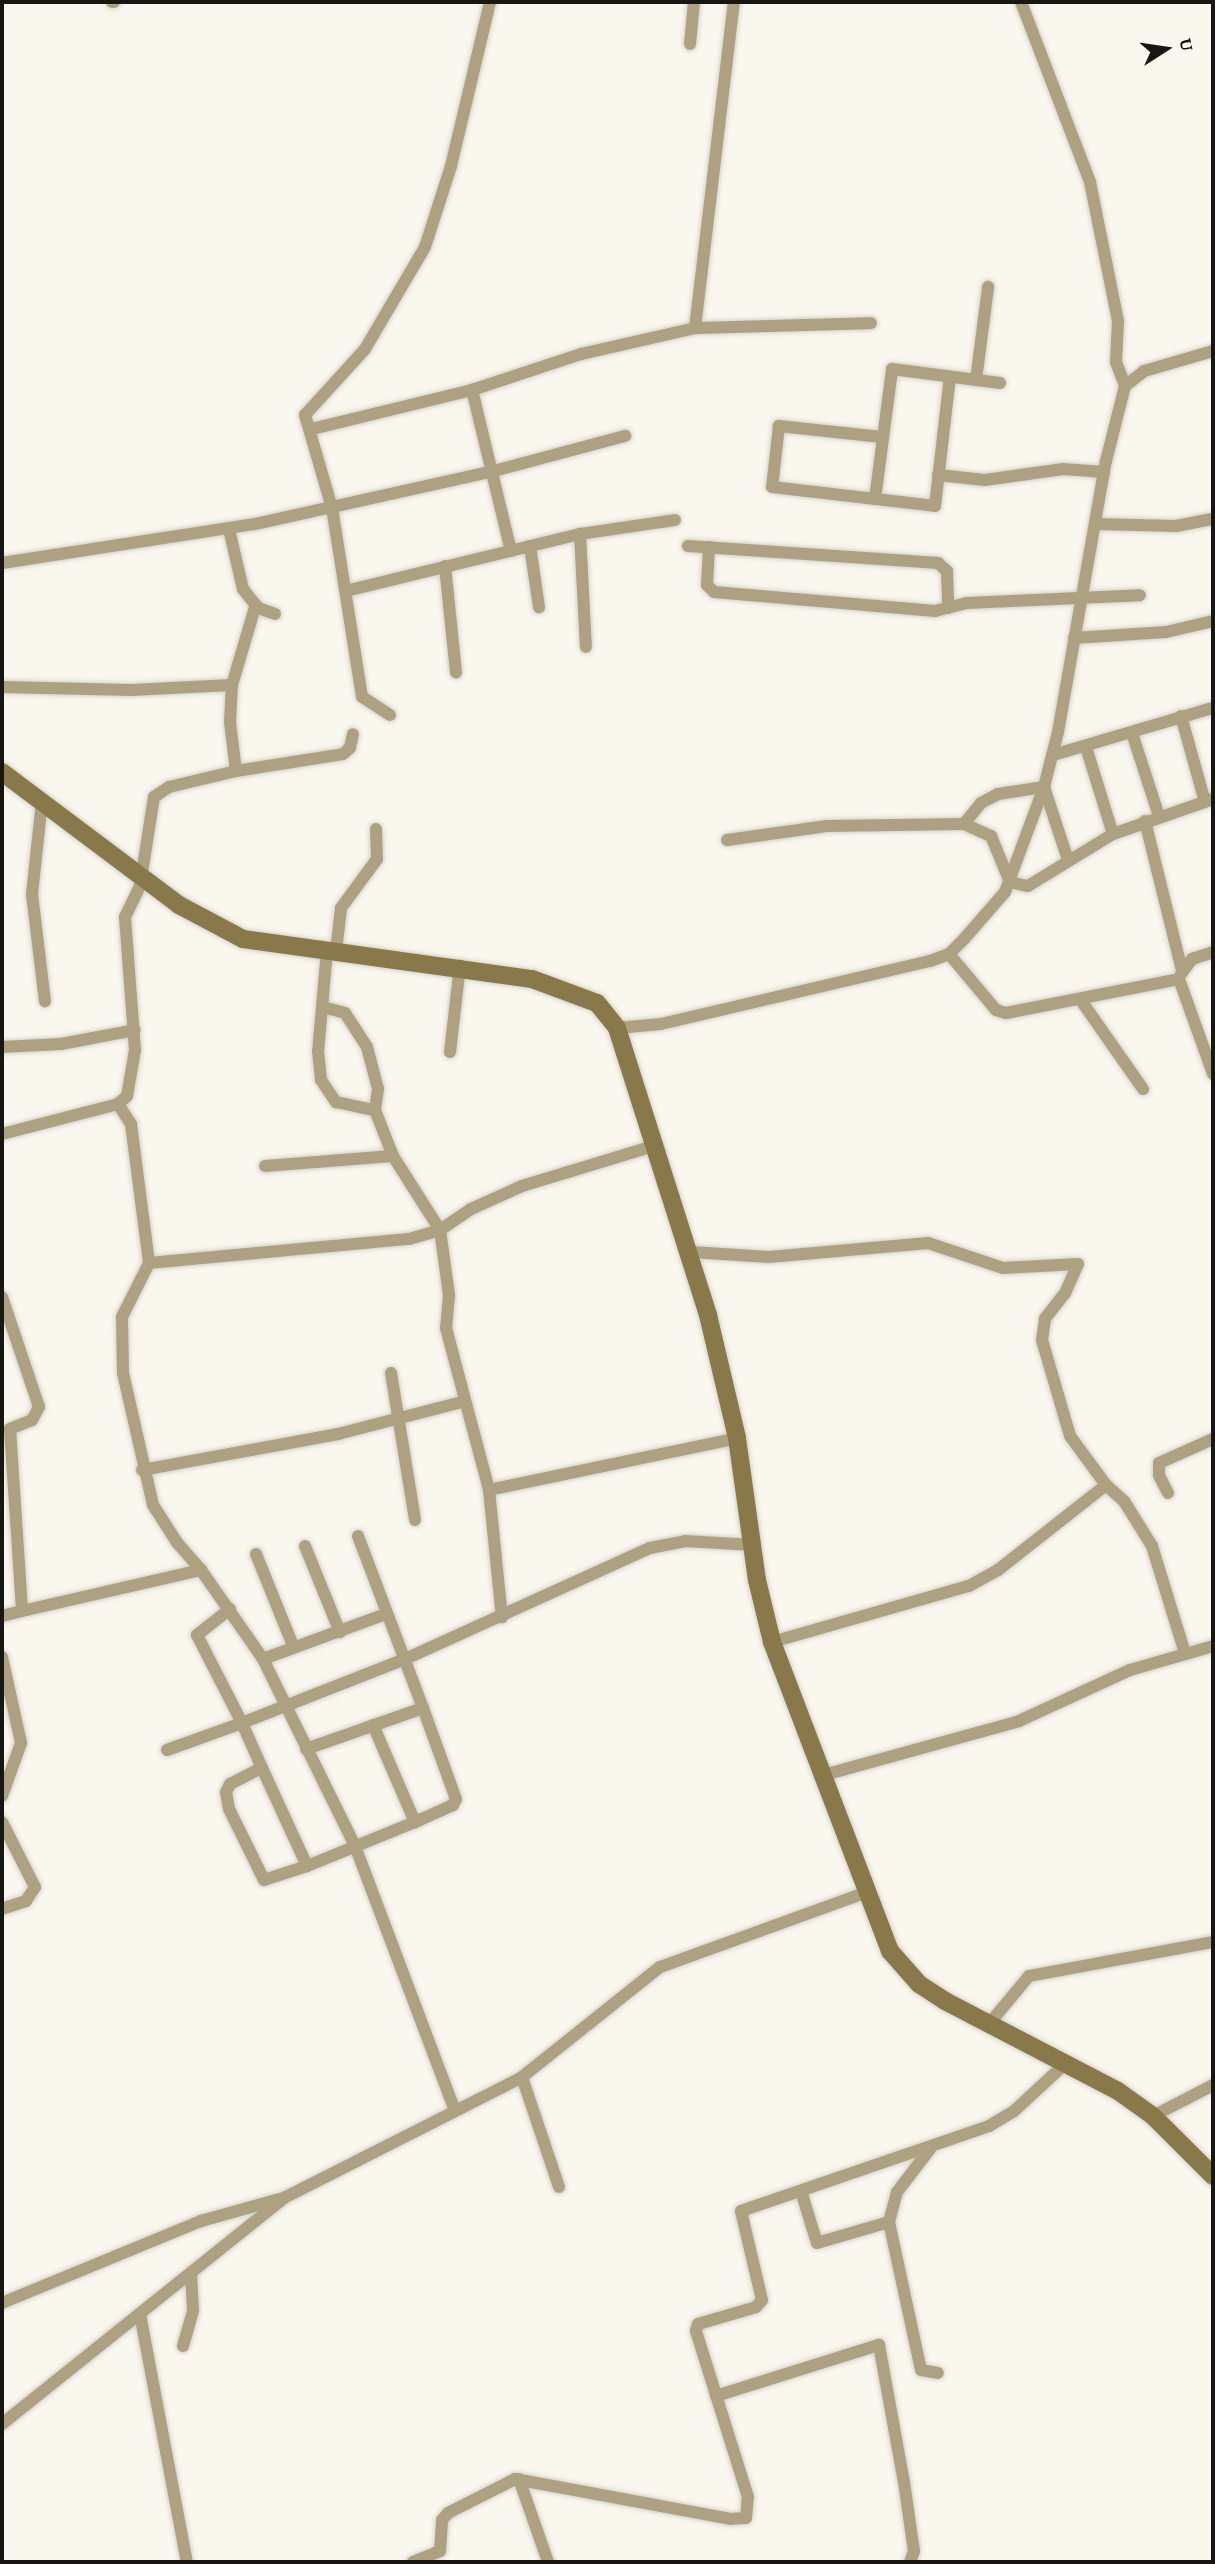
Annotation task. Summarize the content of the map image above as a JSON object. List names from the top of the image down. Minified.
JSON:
{"north":"right"}
